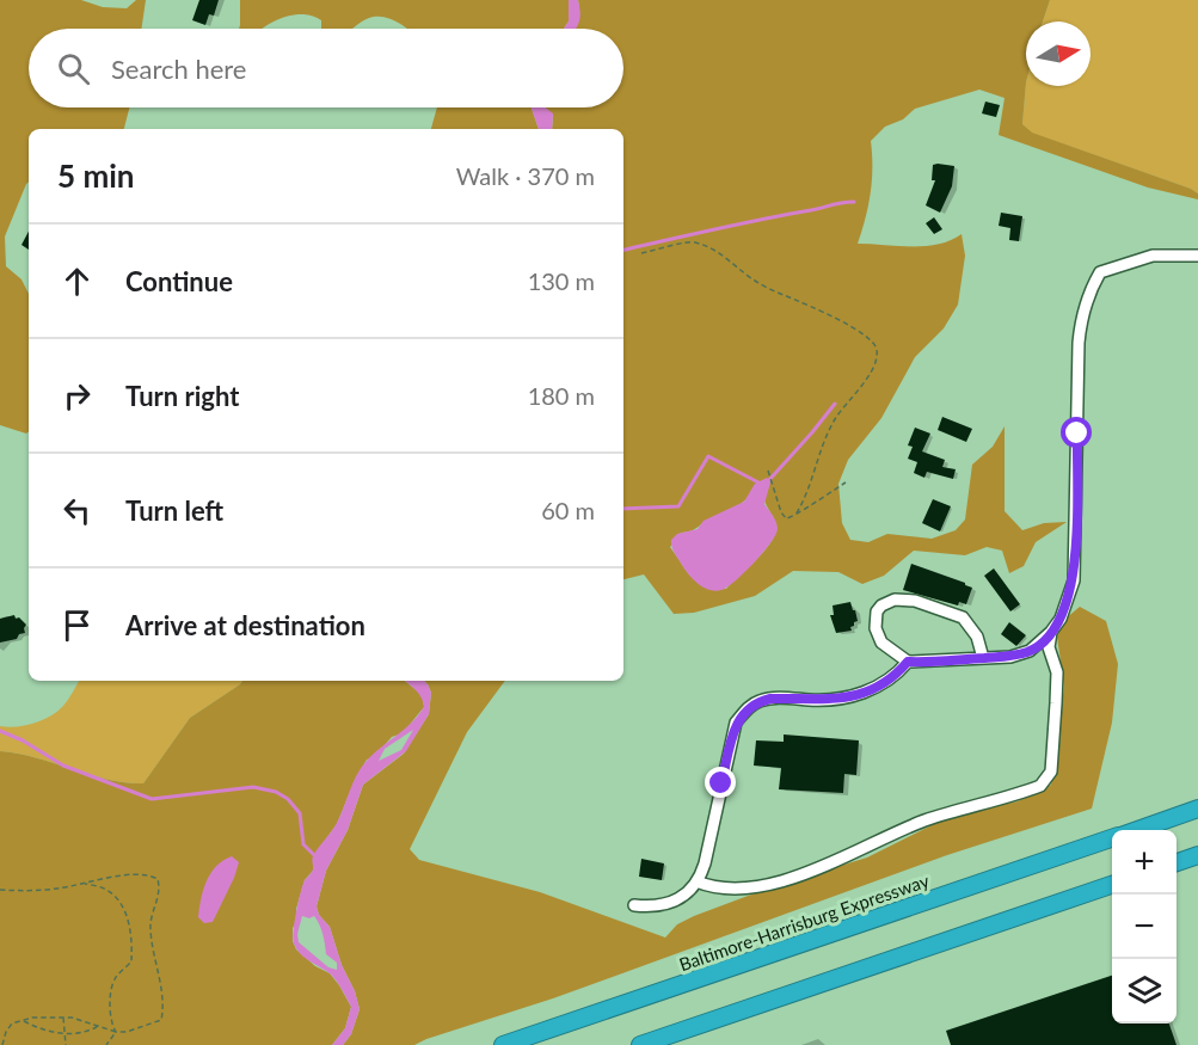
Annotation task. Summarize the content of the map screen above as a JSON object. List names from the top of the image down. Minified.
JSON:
{"streets":{"highway":["Baltimore-Harrisburg Expressway"]},"north":"right","page":{"search":"Search here","heading":["5 min","Walk · 370 m"],"list":[["Continue","130 m"],["Turn right","180 m"],["Turn left","60 m"],"Arrive at destination"],"map_buttons":["+","−"]}}
